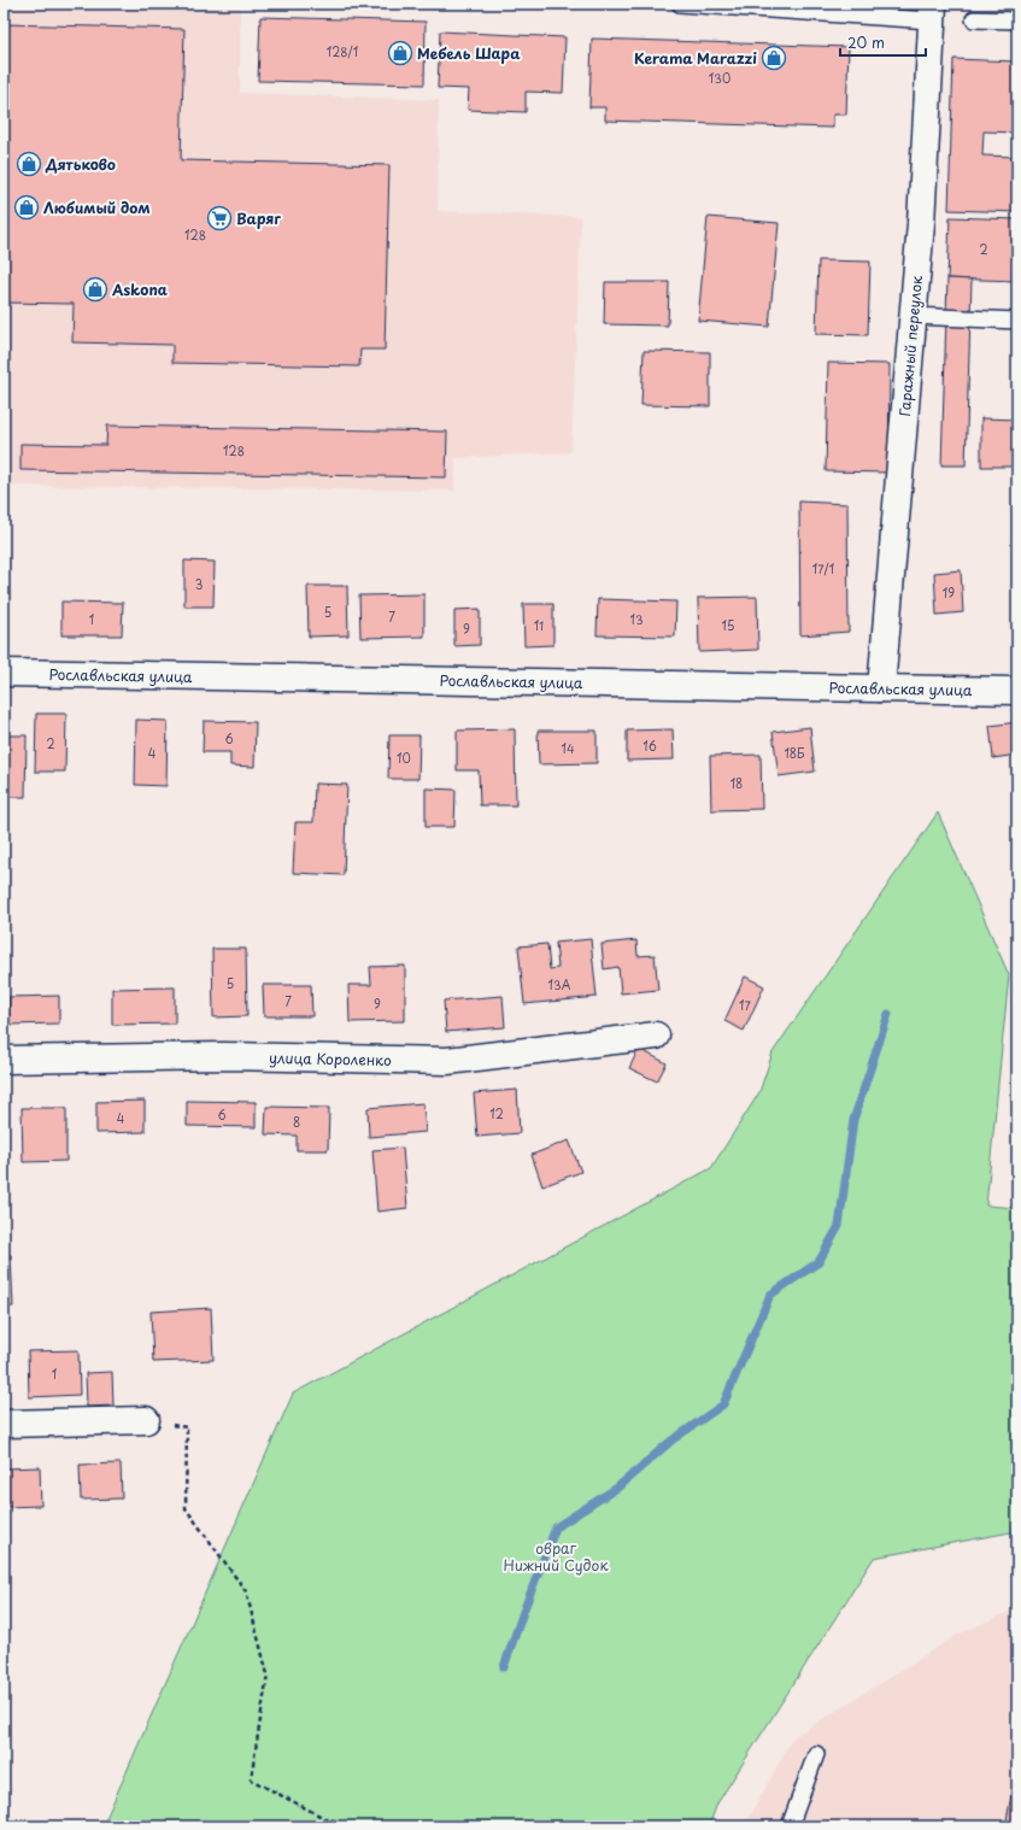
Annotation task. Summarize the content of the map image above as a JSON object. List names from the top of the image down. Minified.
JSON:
{"streets":{"street":["Гаражный переулок","Рославльская улица","улица Короленко"]},"crossings":[["Гаражный переулок","Рославльская улица"]],"parks":["овраг Нижний Судок"],"places":{"shop":["Мебель Шара","Kerama Marazzi","Дятьково","Любимый дом","Askona"],"supermarket":["Варяг"]},"house_numbers":["128/1","130","128","2","128","17/1","3","19","5","7","1","13","11","15","9","6","2","16","14","4","18Б","10","18","5","13А","7","9","17","12","6","4","8","1"],"scale_bar":"20 m"}
